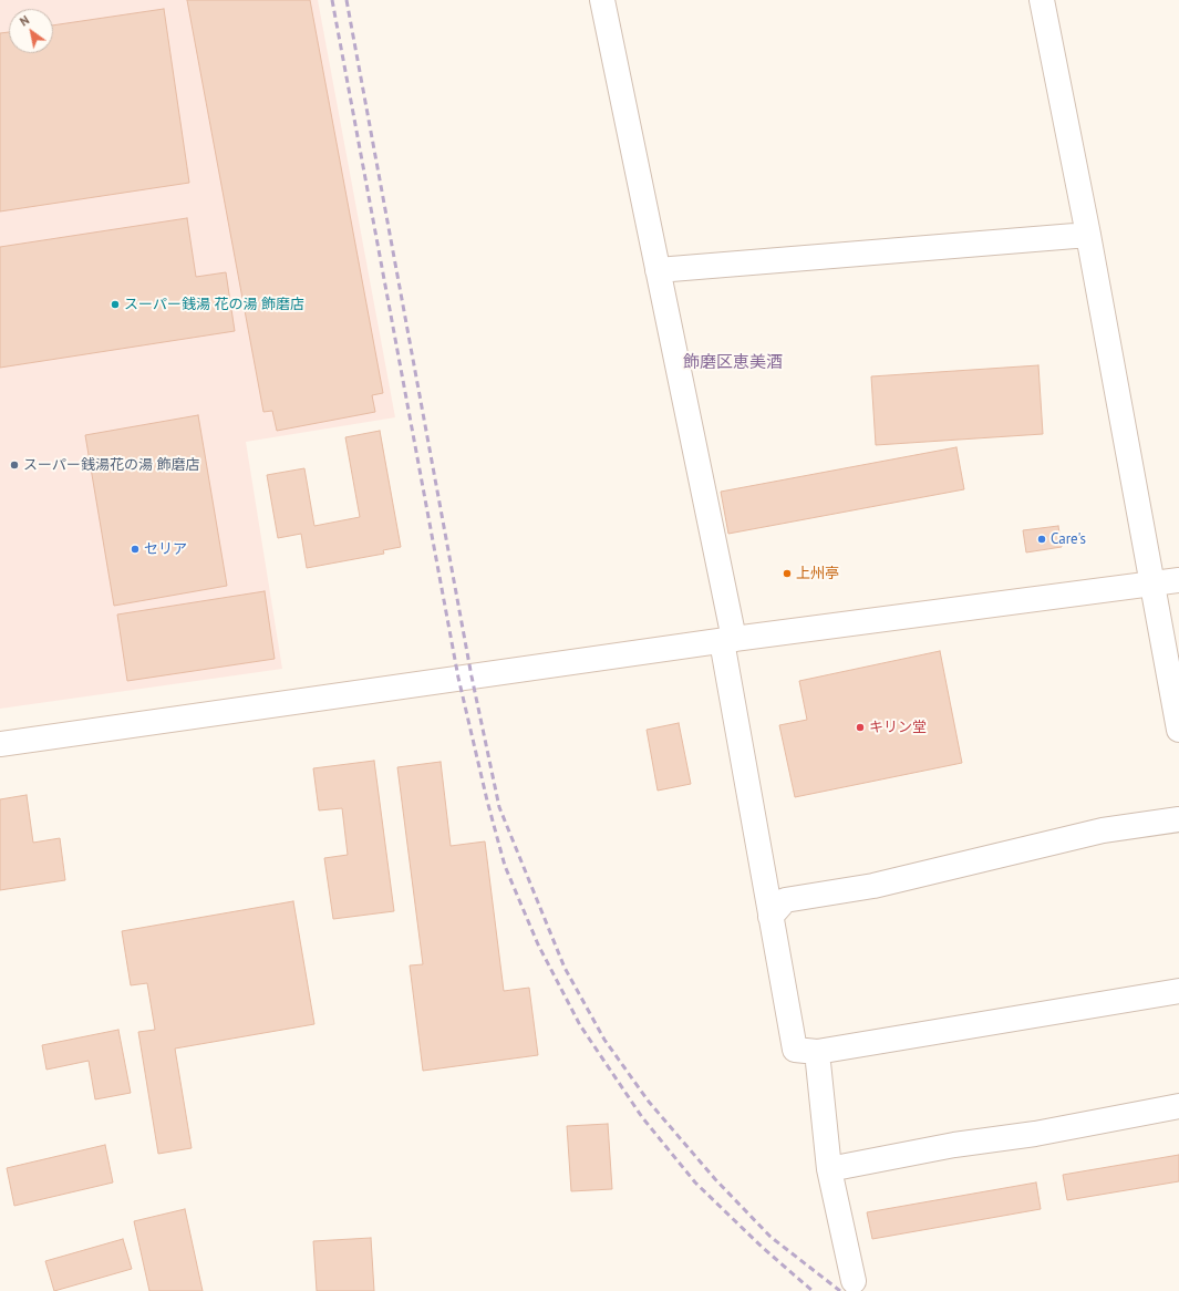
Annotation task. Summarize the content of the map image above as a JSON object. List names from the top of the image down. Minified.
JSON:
{"districts":["飾磨区恵美酒"],"places":["スーパー銭湯 花の湯 飾磨店","スーパー銭湯花の湯 飾磨店","Care's","セリア","上州亭","キリン堂"],"north":"top left"}
